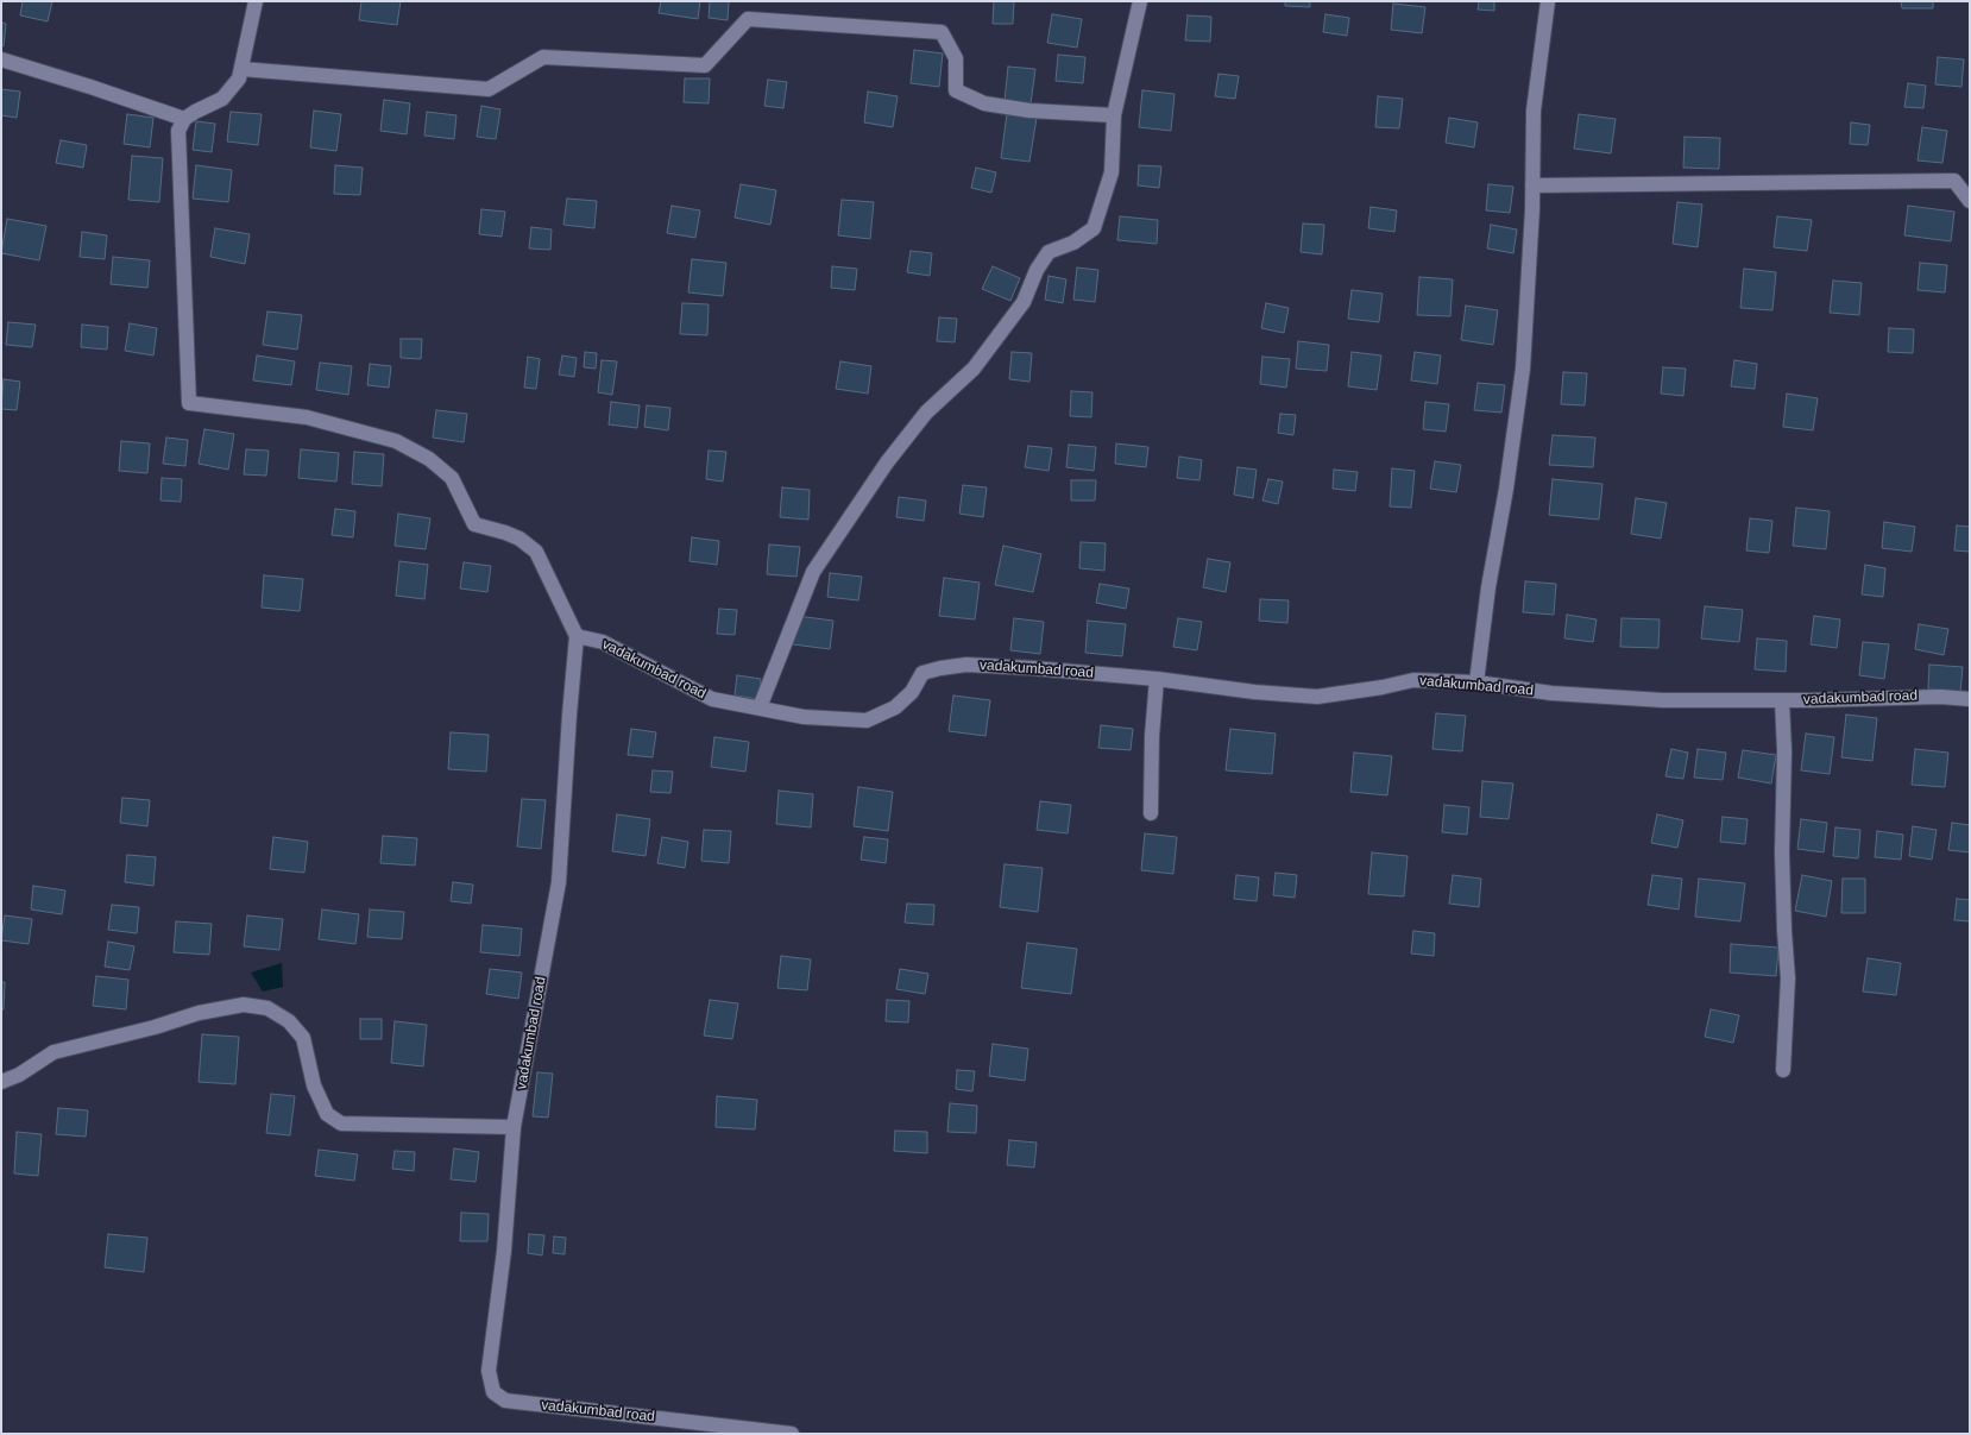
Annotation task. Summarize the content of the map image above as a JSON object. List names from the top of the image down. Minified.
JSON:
{"streets":{"street":["vadakumbad road"]}}
